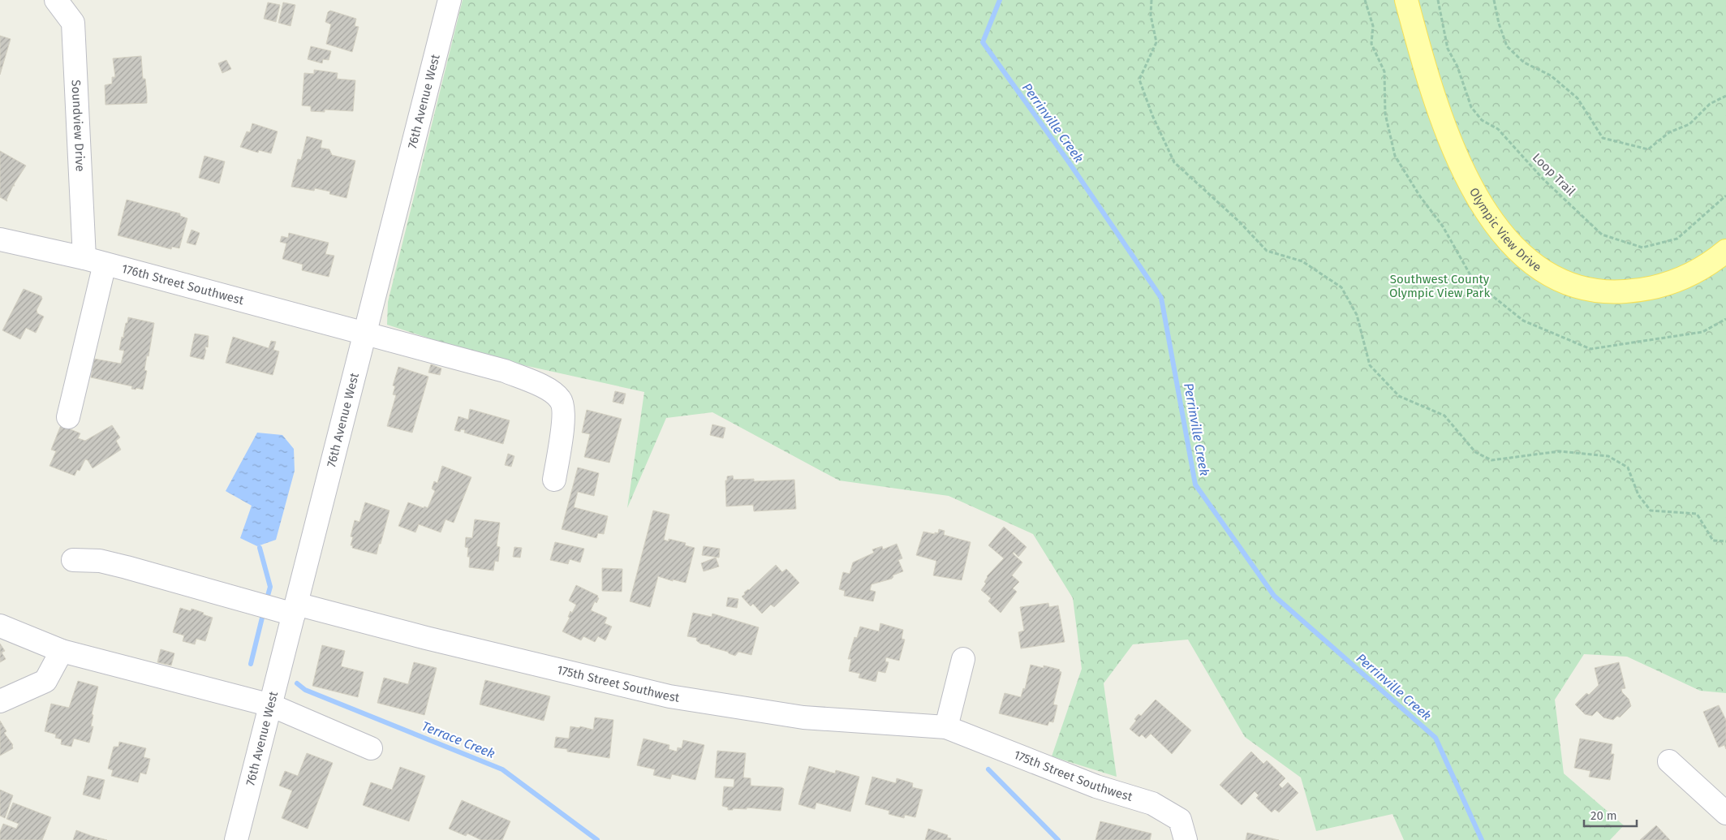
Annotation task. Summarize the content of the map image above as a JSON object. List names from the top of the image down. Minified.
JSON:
{"streets":{"main road":["Olympic View Drive"],"street":["76th Avenue West","Soundview Drive","176th Street Southwest","175th Street Southwest"],"path":["Loop Trail"]},"crossings":[["76th Avenue West","176th Street Southwest"],["76th Avenue West","175th Street Southwest"],["Soundview Drive","176th Street Southwest"]],"water":["Perrinville Creek","Terrace Creek"],"parks":["Southwest County Olympic View Park"],"scale_bar":"20 m"}
